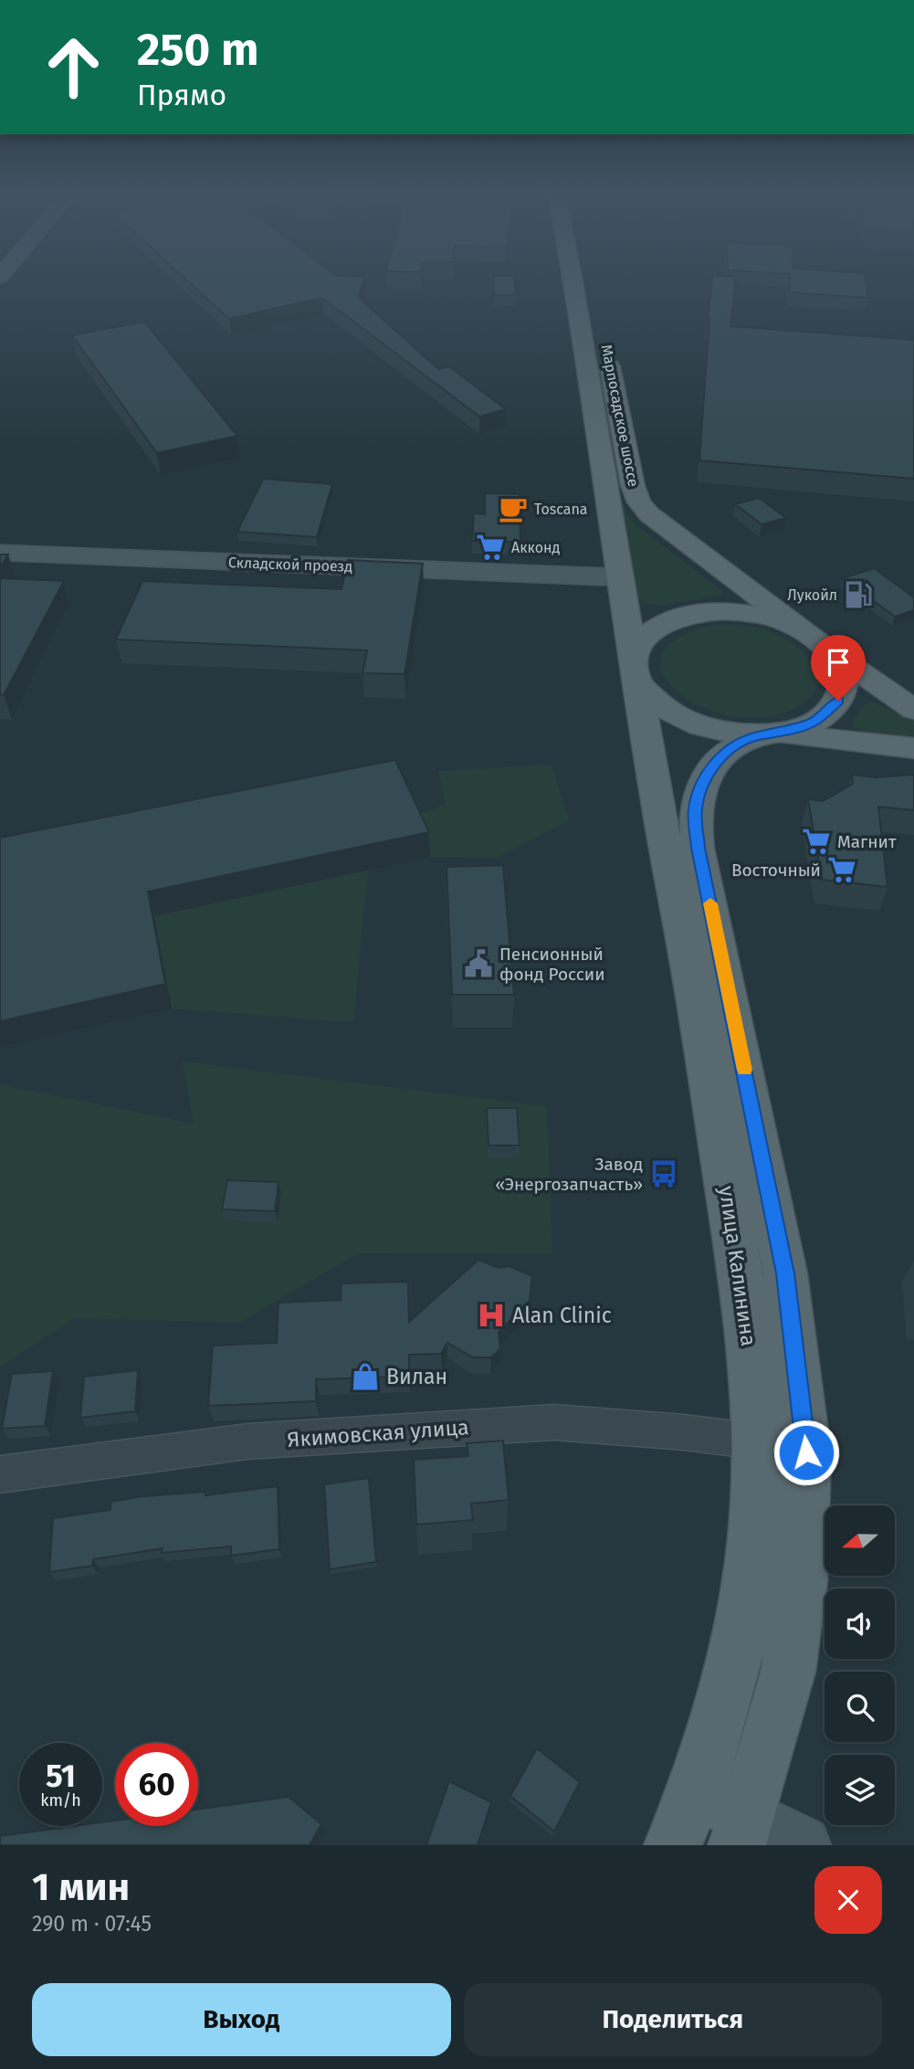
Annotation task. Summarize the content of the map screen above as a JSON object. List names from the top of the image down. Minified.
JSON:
{"streets":{"main road":["Марпосадское шоссе","улица Калинина"],"street":["Складской проезд","Якимовская улица"]},"crossings":[["Марпосадское шоссе","Складской проезд"],["Марпосадское шоссе","улица Калинина"],["улица Калинина","Якимовская улица"]],"places":{"cafe":["Toscana"],"supermarket":["Акконд","Магнит","Восточный"],"fuel station":["Лукойл"],"public building":["Пенсионный фонд России"],"bus stop":["Завод «Энергозапчасть»"],"hospital":["Alan Clinic"],"shop":["Вилан"]},"north":"left","page":{"turn":["250 m","Прямо"],"speed":"51 km/h","limit":"60","heading":["1 мин","290 m · 07:45"],"buttons":["Выход","Поделиться"]}}
